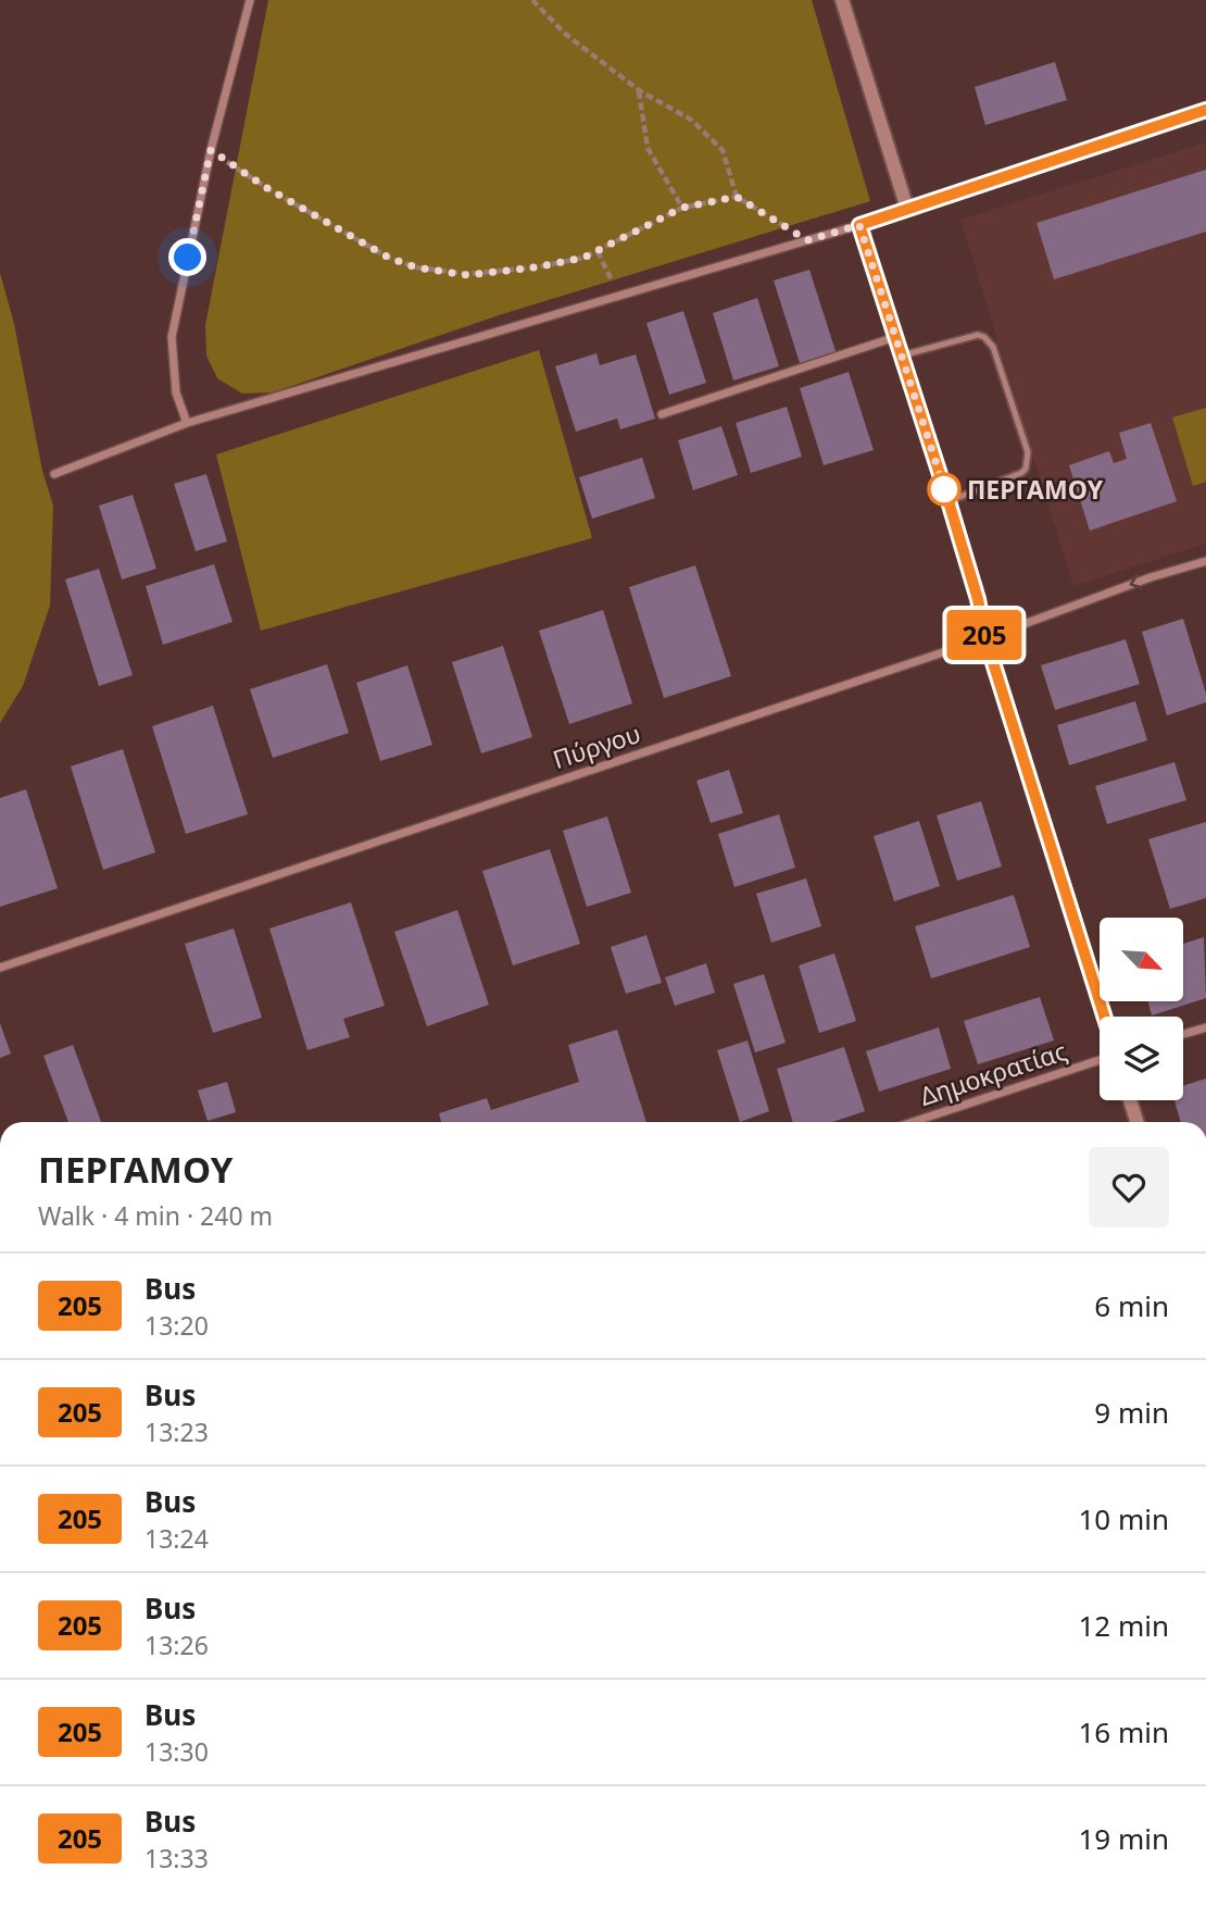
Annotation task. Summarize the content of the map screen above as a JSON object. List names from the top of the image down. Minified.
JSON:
{"streets":{"street":["Πύργου","Δημοκρατίας"]},"places":["ΠΕΡΓΑΜΟΥ"],"lines":["bus line 205"],"north":"bottom right","page":{"on_map":"205","heading":["ΠΕΡΓΑΜΟΥ","Walk · 4 min · 240 m"],"list":[{"mark":"205","name":"Bus","note":"13:20","value":"6 min"},{"mark":"205","name":"Bus","note":"13:23","value":"9 min"},{"mark":"205","name":"Bus","note":"13:24","value":"10 min"},{"mark":"205","name":"Bus","note":"13:26","value":"12 min"},{"mark":"205","name":"Bus","note":"13:30","value":"16 min"},{"mark":"205","name":"Bus","note":"13:33","value":"19 min"}]}}
